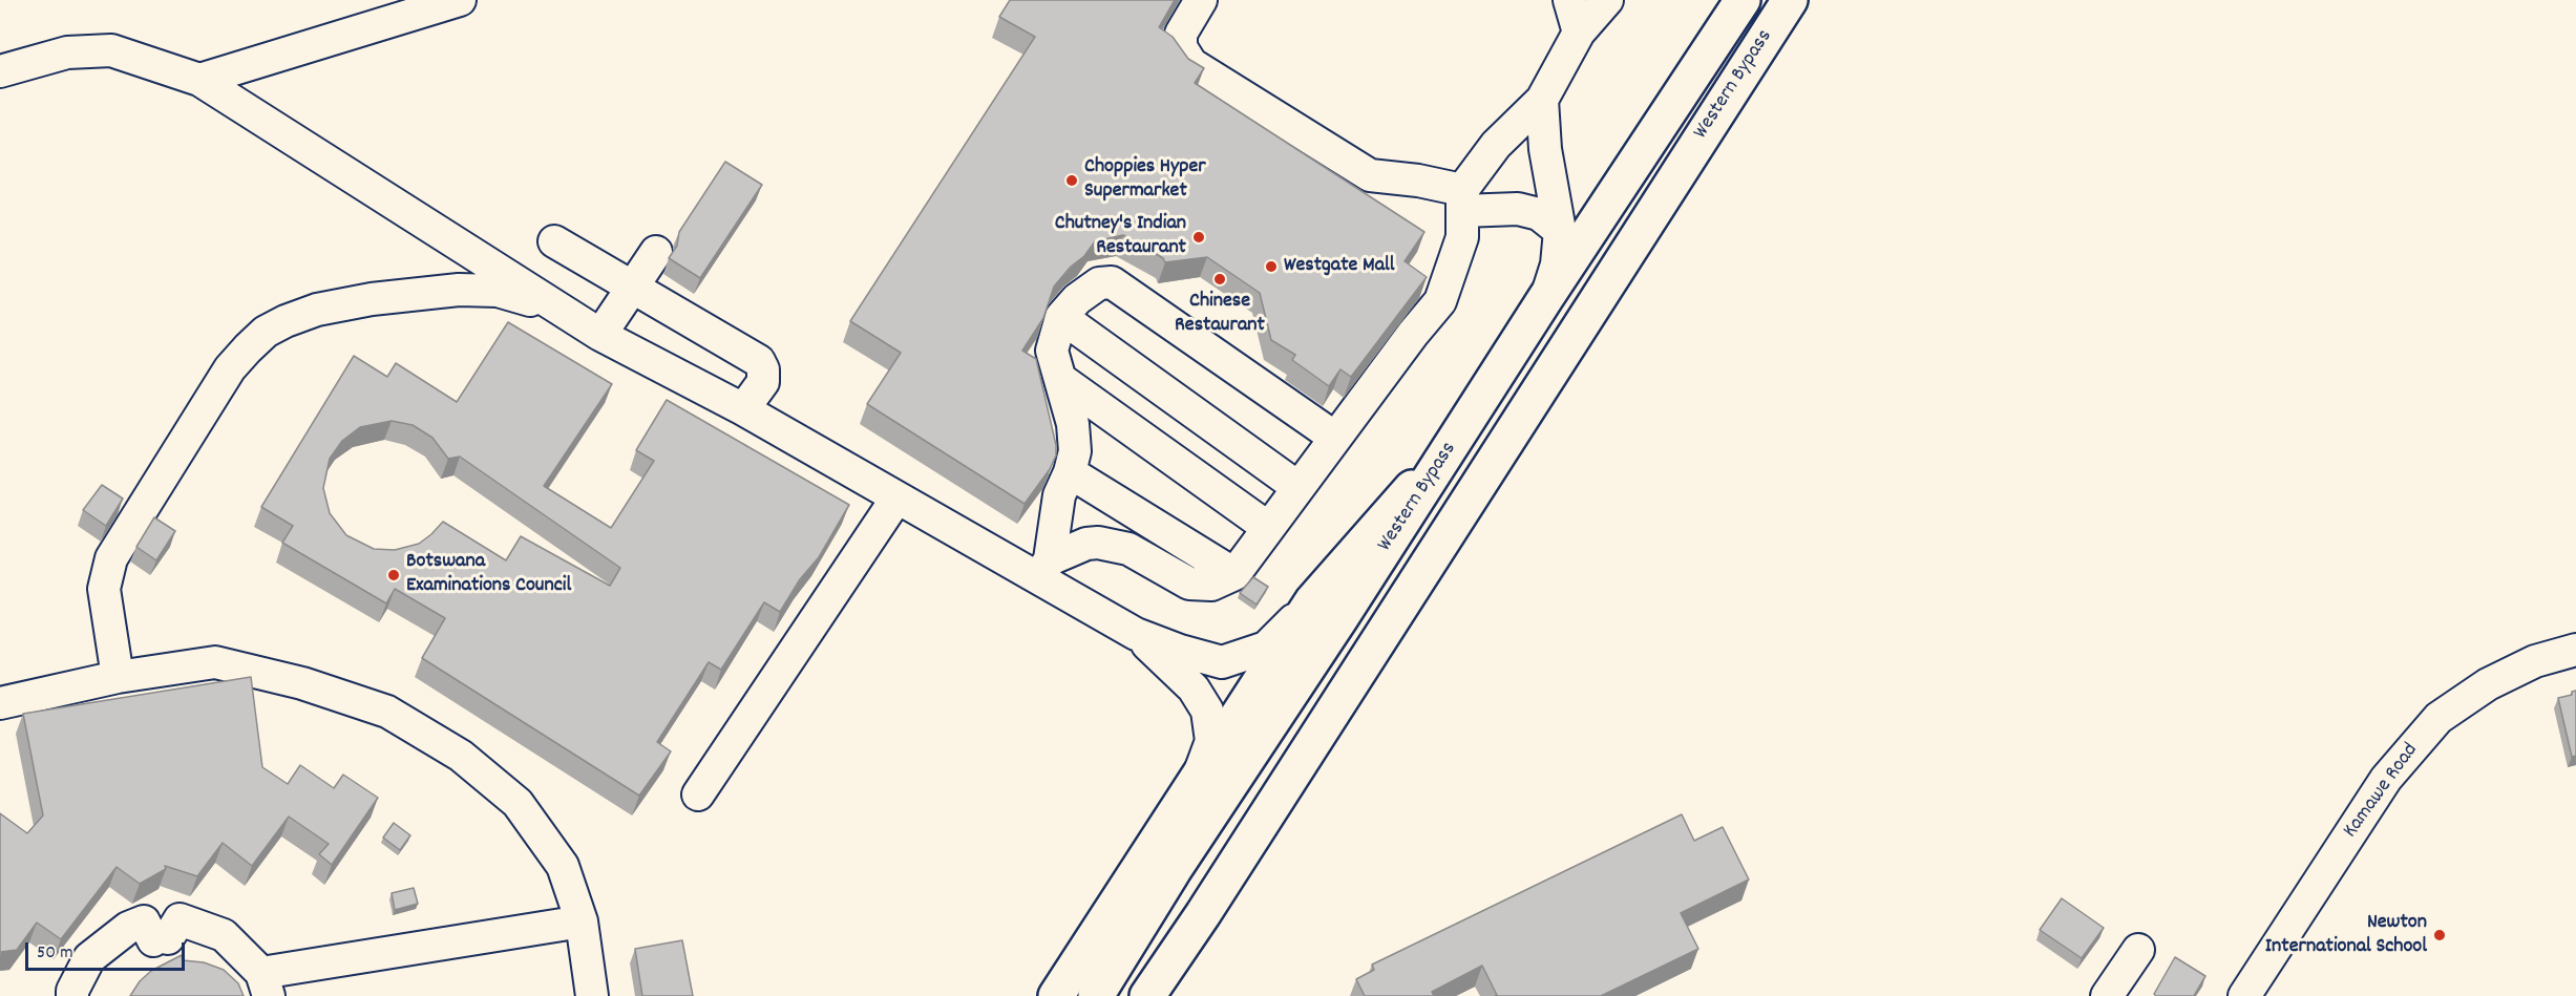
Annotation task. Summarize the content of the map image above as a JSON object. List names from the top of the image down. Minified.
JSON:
{"streets":{"main road":["Western Bypass"],"street":["Kamawe Road"]},"places":["Choppies Hyper Supermarket","Chutney's Indian Restaurant","Westgate Mall","Chinese Restaurant","Botswana Examinations Council","Newton International School"],"scale_bar":"50 m"}
